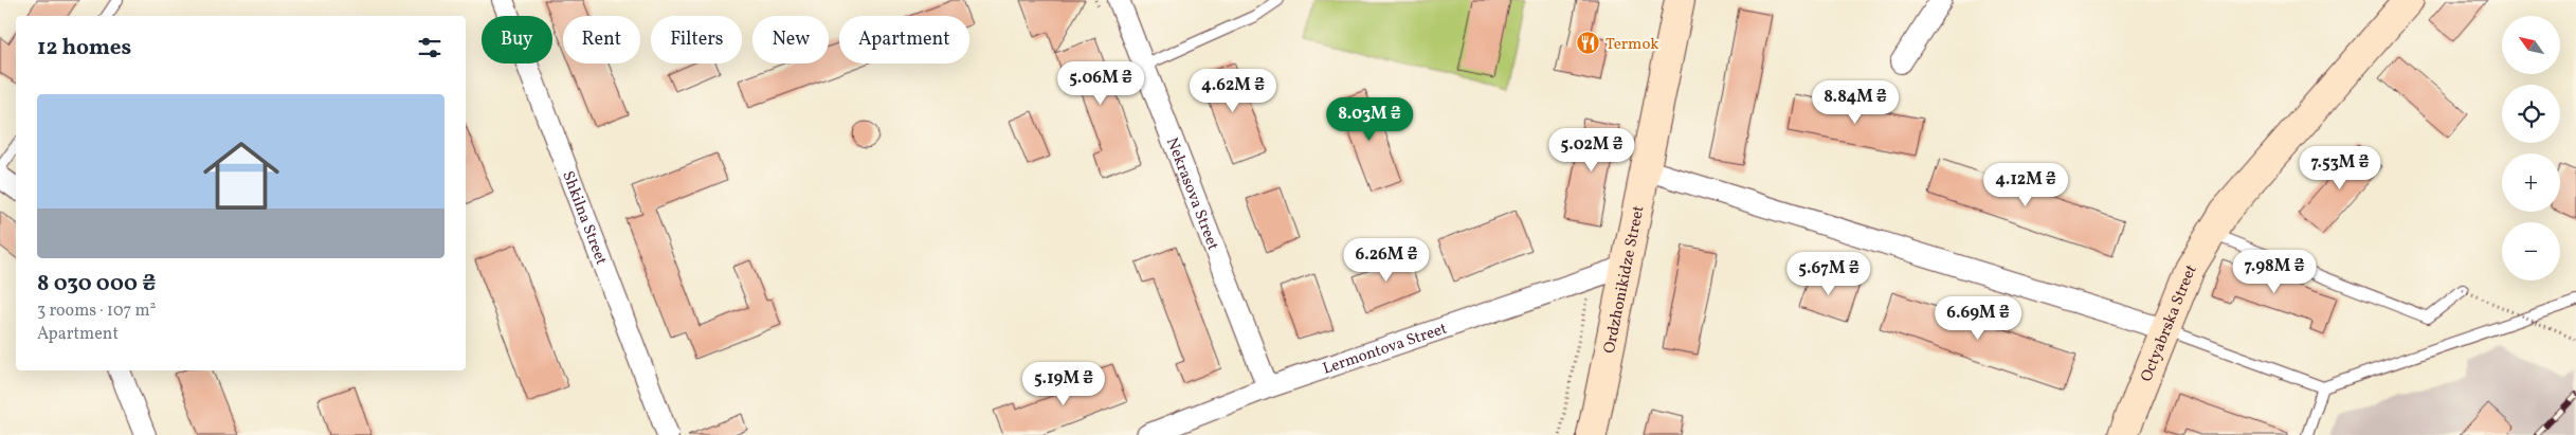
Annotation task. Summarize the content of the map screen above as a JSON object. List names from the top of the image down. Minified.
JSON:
{"streets":{"main road":["Ordzhonikidze Street","Octyabrska Street"],"street":["Nekrasova Street","Shkilna Street","Lermontova Street"]},"crossings":[["Nekrasova Street","Lermontova Street"],["Ordzhonikidze Street","Lermontova Street"]],"places":{"restaurant":["Termok"]},"north":"top left","page":{"map_buttons":["+","−"],"chip":["Buy","Rent","Filters","New","Apartment"],"heading":"12 homes","price":["5.06M ₴","4.62M ₴","8.84M ₴","8.03M ₴","5.02M ₴","7.53M ₴","4.12M ₴","6.26M ₴","7.98M ₴","5.67M ₴","6.69M ₴","5.19M ₴"],"list":[{"name":"8 030 000 ₴","note":"3 rooms · 107 m² · Apartment"}]}}
